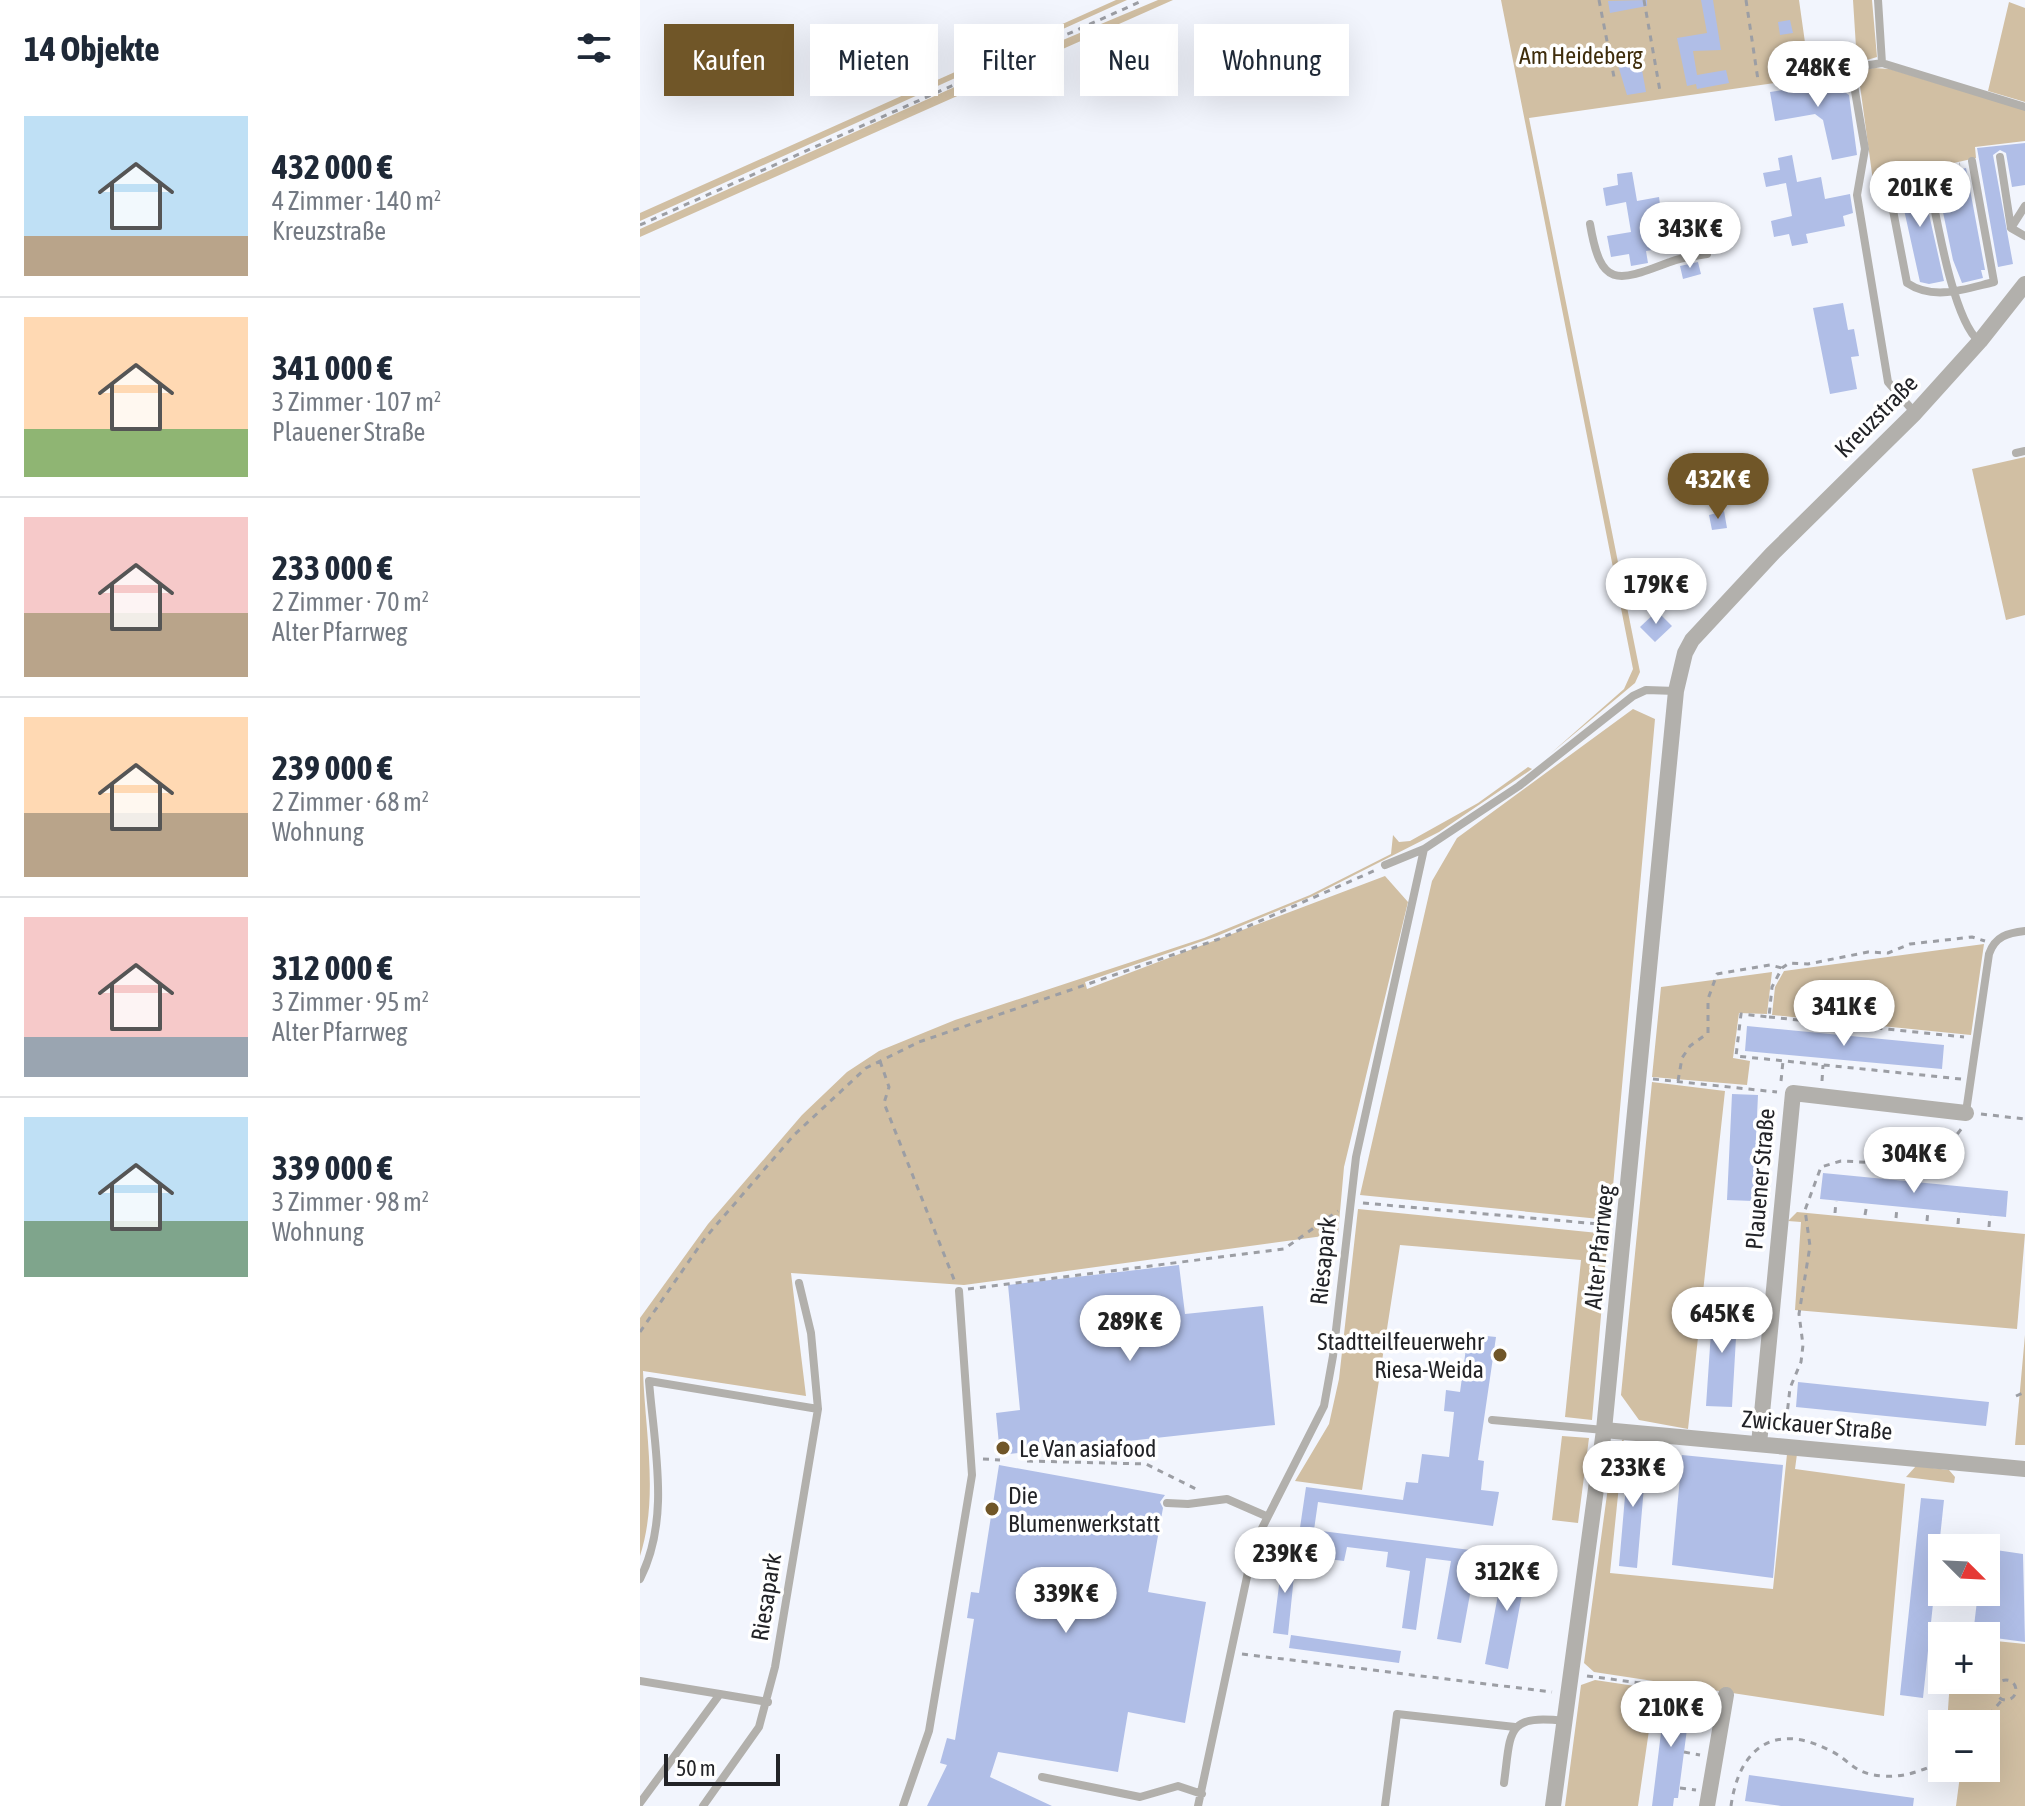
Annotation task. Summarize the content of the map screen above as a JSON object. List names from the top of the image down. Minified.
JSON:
{"streets":{"street":["Kreuzstraße","Plauener Straße","Alter Pfarrweg","Zwickauer Straße"],"lane":["Riesapark"]},"crossings":[["Kreuzstraße","Alter Pfarrweg"],["Plauener Straße","Zwickauer Straße"],["Alter Pfarrweg","Zwickauer Straße"]],"parks":["Am Heideberg"],"places":["Stadtteilfeuerwehr Riesa-Weida","Le Van asiafood","Die Blumenwerkstatt"],"scale_bar":"50 m","north":"bottom right","page":{"heading":"14 Objekte","chip":["Kaufen","Mieten","Filter","Neu","Wohnung"],"price":["248K €","201K €","343K €","432K €","179K €","341K €","304K €","645K €","289K €","233K €","239K €","312K €","339K €","210K €"],"list":[{"name":"432 000 €","note":"4 Zimmer · 140 m² · Kreuzstraße"},{"name":"341 000 €","note":"3 Zimmer · 107 m² · Plauener Straße"},{"name":"233 000 €","note":"2 Zimmer · 70 m² · Alter Pfarrweg"},{"name":"239 000 €","note":"2 Zimmer · 68 m² · Wohnung"},{"name":"312 000 €","note":"3 Zimmer · 95 m² · Alter Pfarrweg"},{"name":"339 000 €","note":"3 Zimmer · 98 m² · Wohnung"}],"map_buttons":["+","−"],"scale":"50 m"}}
